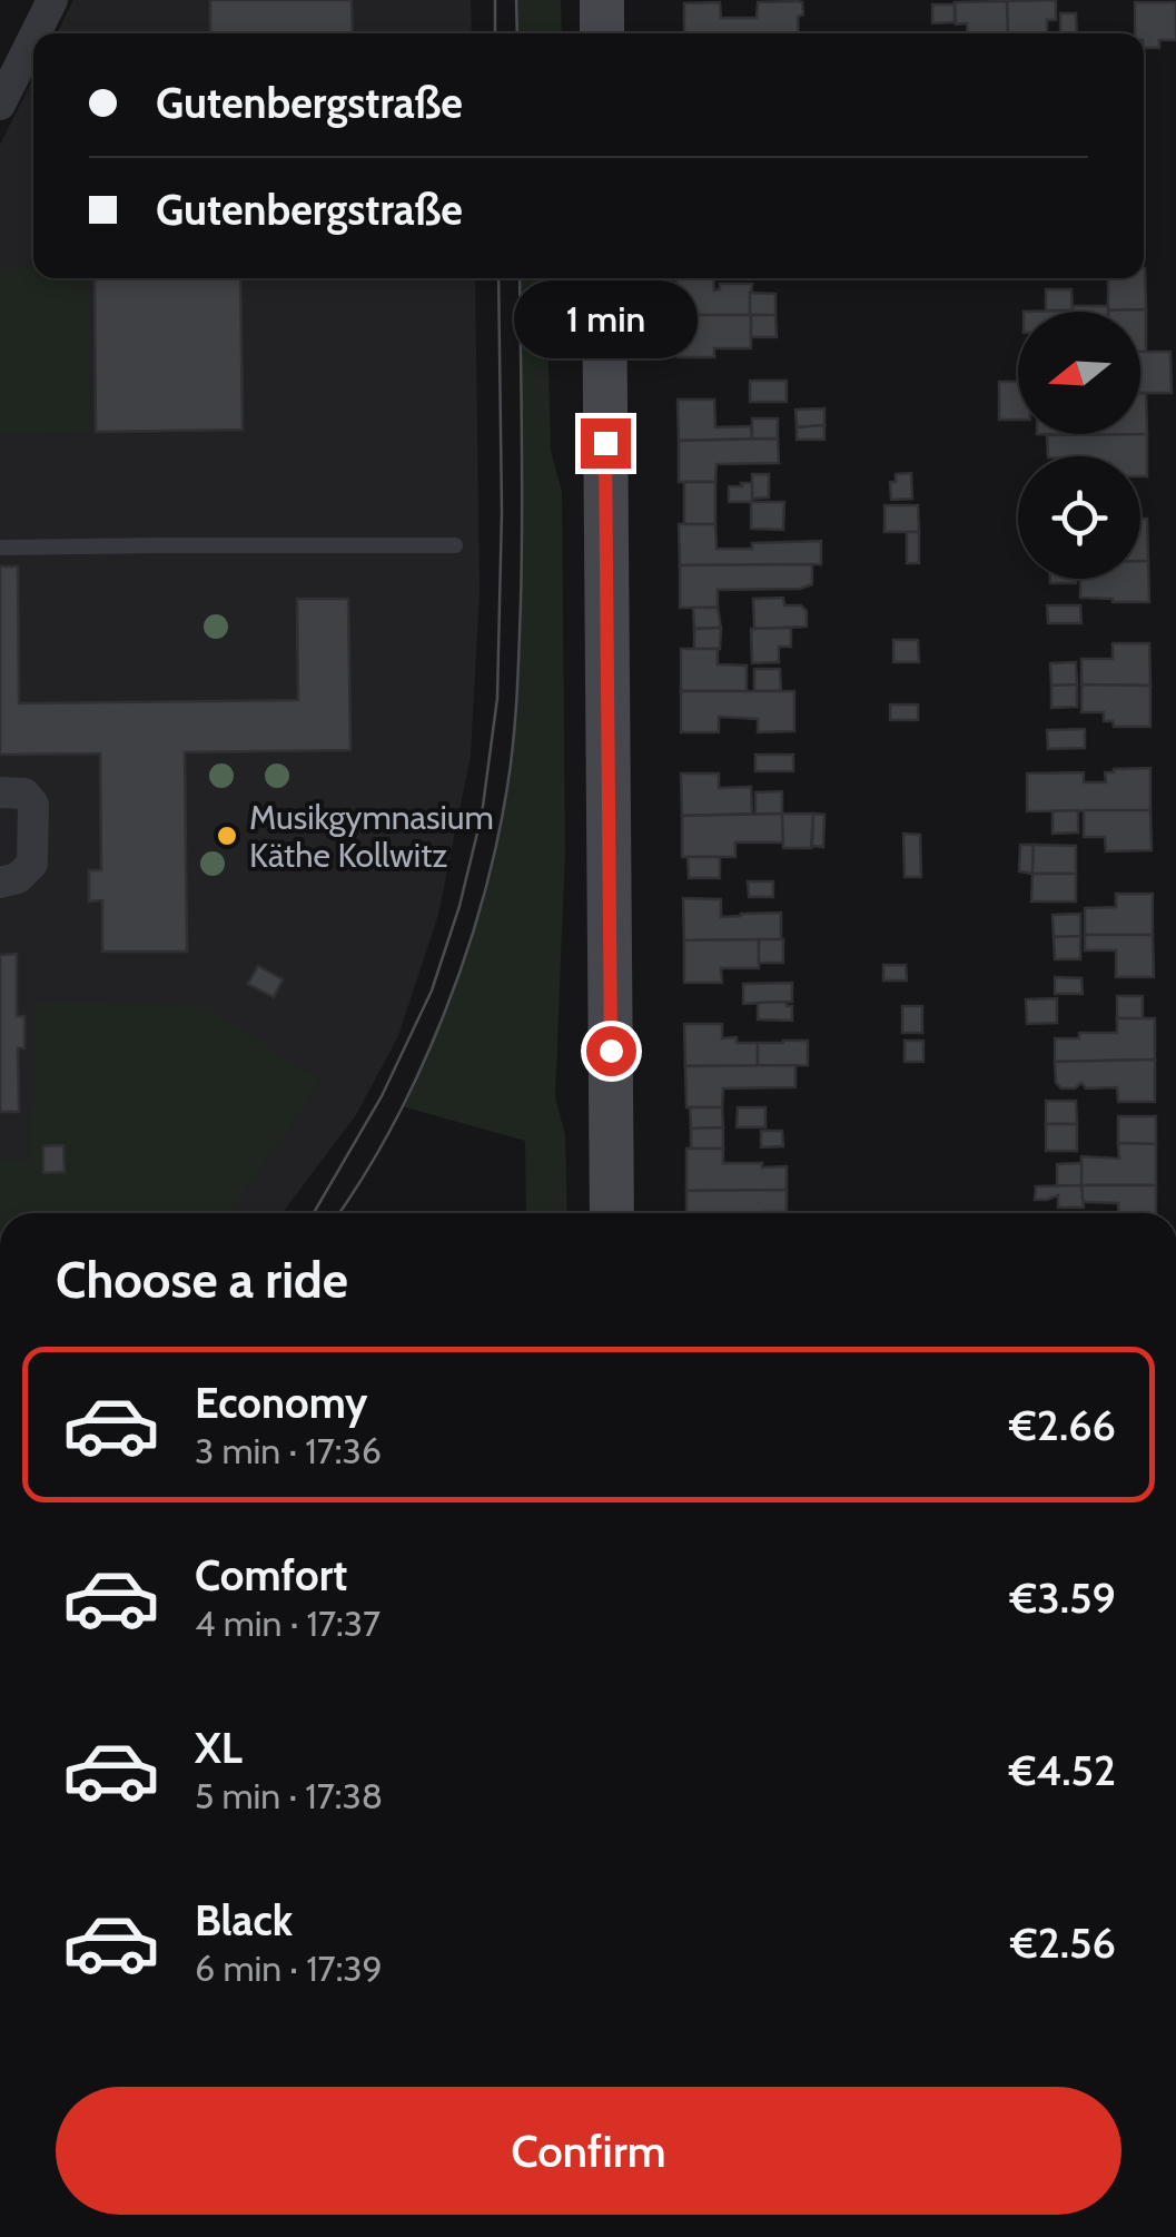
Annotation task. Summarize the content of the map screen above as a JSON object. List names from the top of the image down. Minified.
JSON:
{"places":["Musikgymnasium Käthe Kollwitz"],"north":"left","page":{"banner":["Gutenbergstraße","Gutenbergstraße"],"bubble":"1 min","heading":"Choose a ride","list":[{"name":"Economy","note":"3 min · 17:36","value":"€2.66"},{"name":"Comfort","note":"4 min · 17:37","value":"€3.59"},{"name":"XL","note":"5 min · 17:38","value":"€4.52"},{"name":"Black","note":"6 min · 17:39","value":"€2.56"}],"buttons":"Confirm"}}
